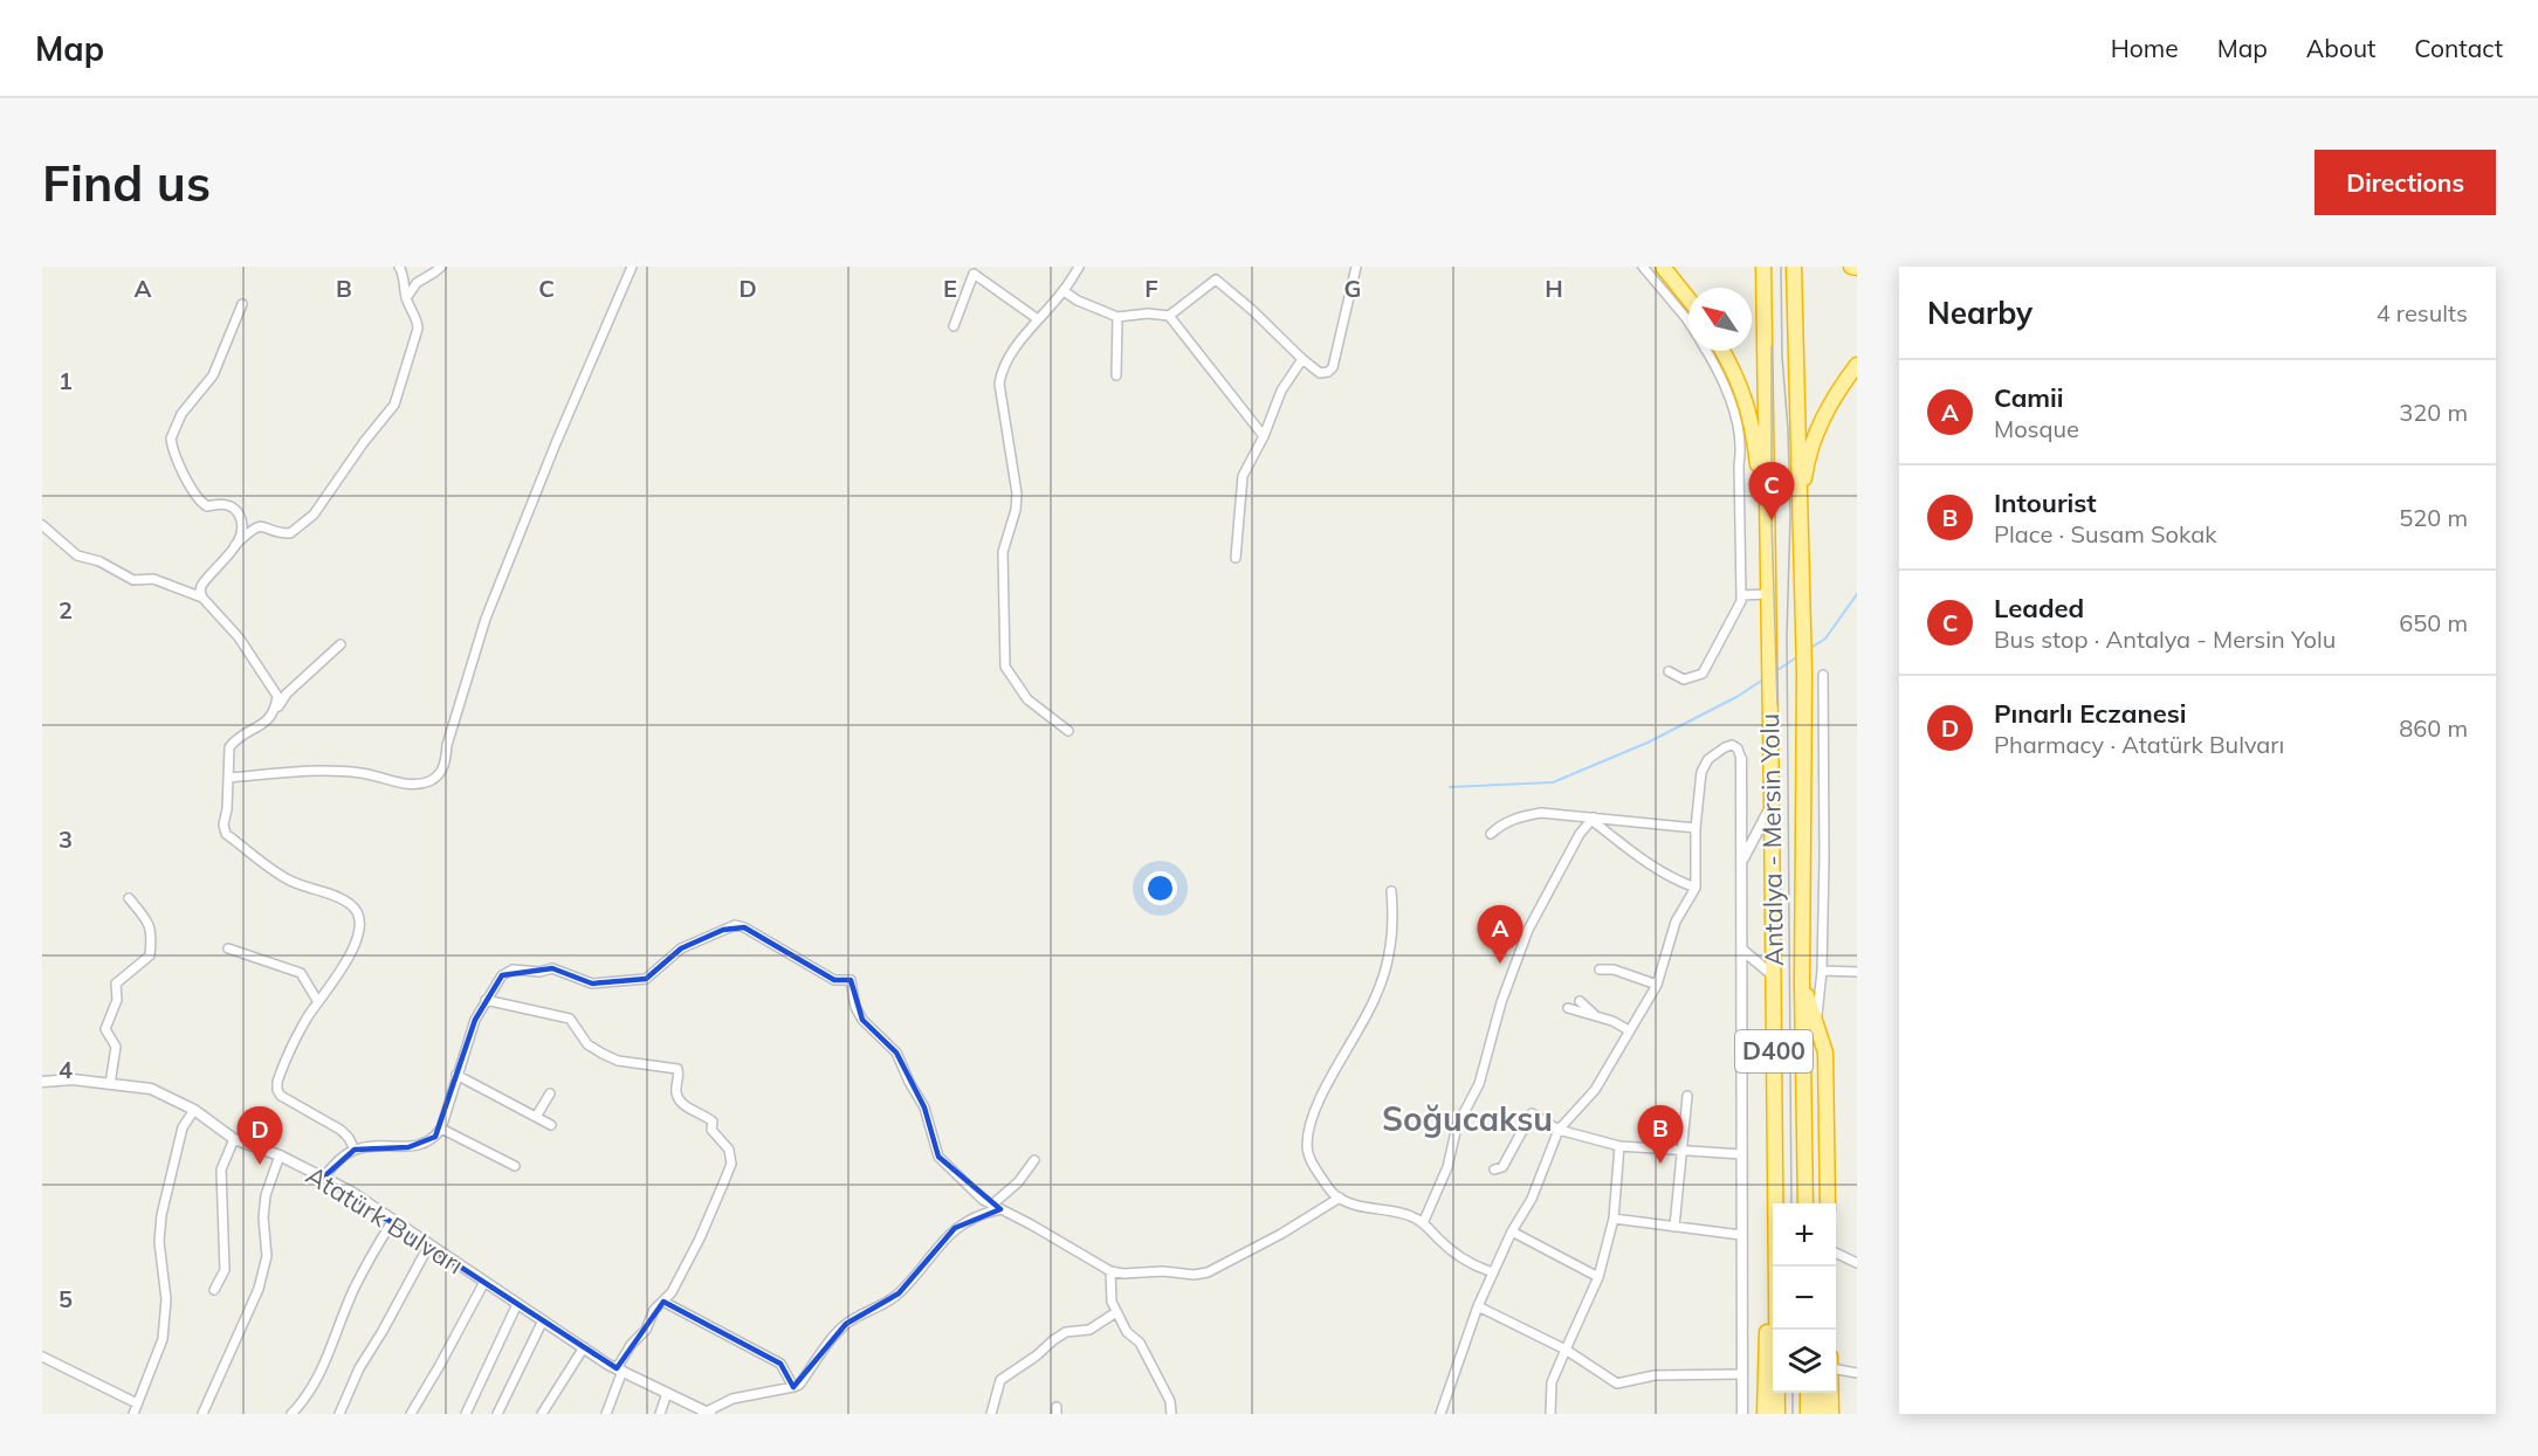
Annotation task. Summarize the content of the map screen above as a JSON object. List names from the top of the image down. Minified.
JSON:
{"streets":{"highway":["Antalya - Mersin Yolu","D400"],"street":["Atatürk Bulvarı"]},"districts":["Soğucaksu"],"north":"top left","page":{"header":"Map","nav":["Home","Map","About","Contact"],"buttons":"Directions","title":"Find us","heading":["Nearby","4 results"],"list":[{"mark":"A","name":"Camii","note":"Mosque","value":"320 m"},{"mark":"B","name":"Intourist","note":"Place · Susam Sokak","value":"520 m"},{"mark":"C","name":"Leaded","note":"Bus stop · Antalya - Mersin Yolu","value":"650 m"},{"mark":"D","name":"Pınarlı Eczanesi","note":"Pharmacy · Atatürk Bulvarı","value":"860 m"}],"pins":["C","A","B","D"],"map_buttons":["+","−"]},"grid":{"columns":["A","B","C","D","E","F","G","H"],"rows":["1","2","3","4","5"]}}
